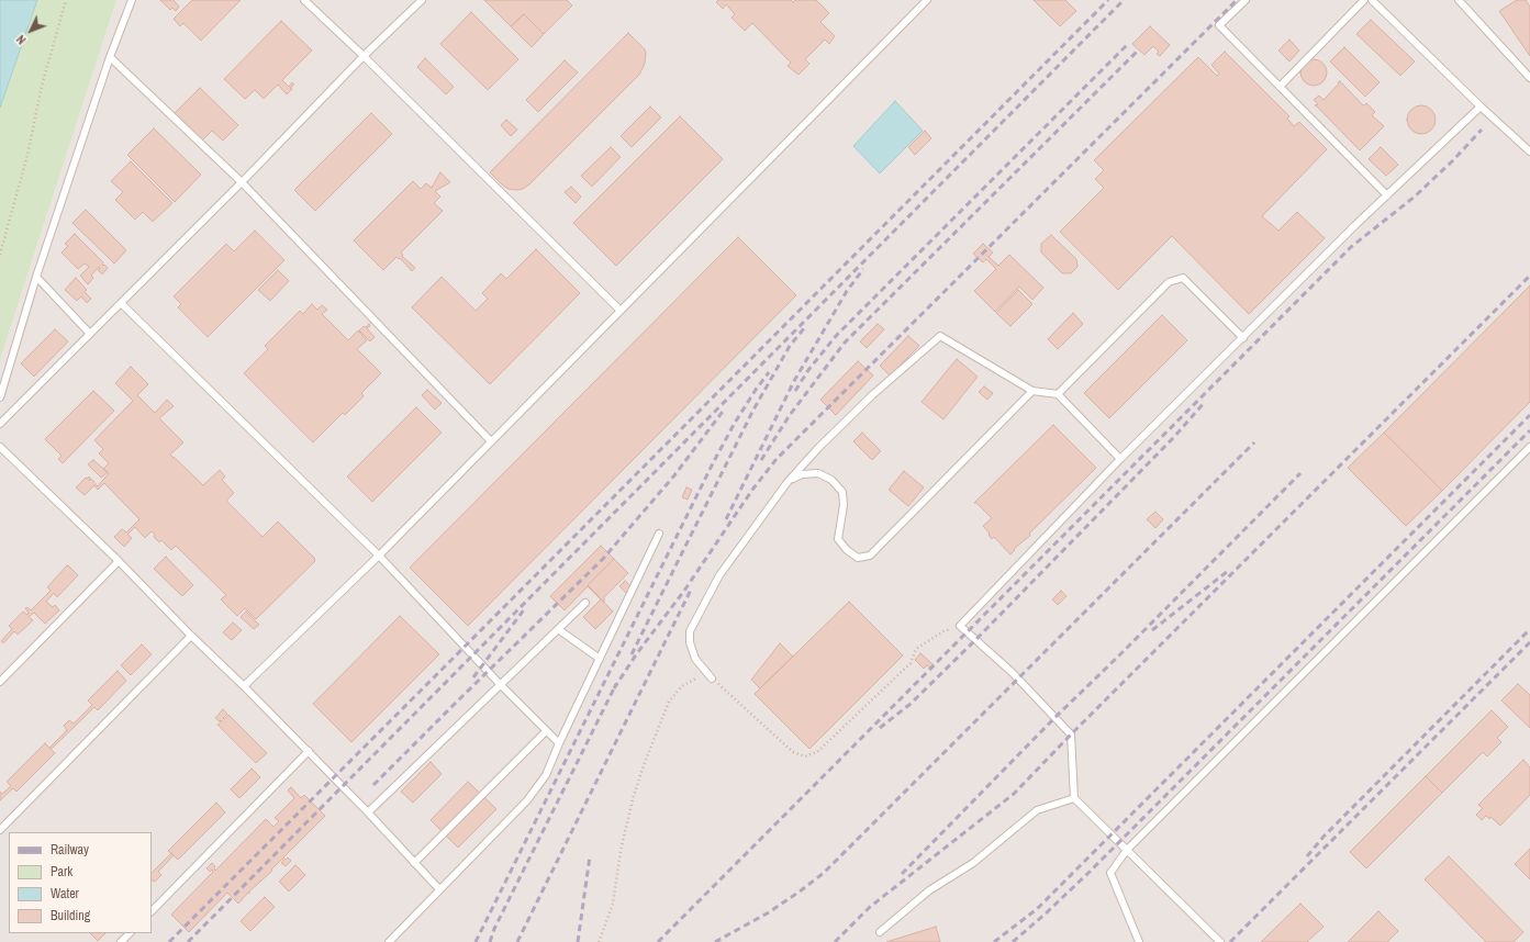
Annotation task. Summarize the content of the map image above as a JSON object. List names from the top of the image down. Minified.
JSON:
{"legend":["Railway","Park","Water","Building"],"north":"bottom left"}
